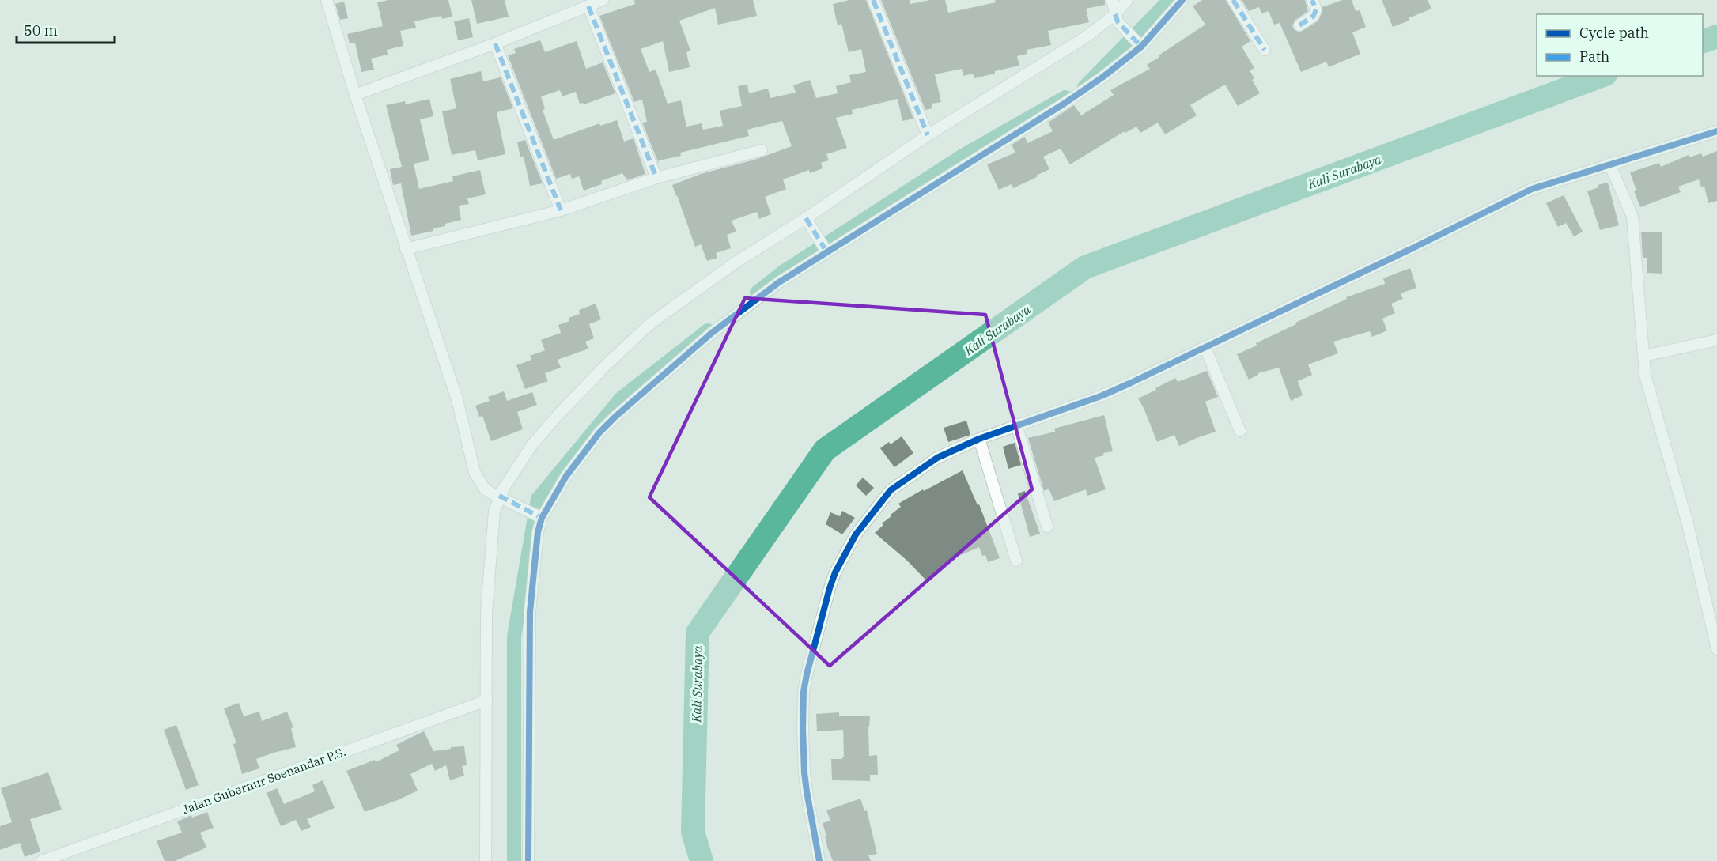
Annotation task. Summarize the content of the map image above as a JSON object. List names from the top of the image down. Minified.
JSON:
{"streets":{"street":["Jalan Gubernur Soenandar P.S."]},"water":["Kali Surabaya"],"legend":["Cycle path","Path"],"scale_bar":"50 m"}
